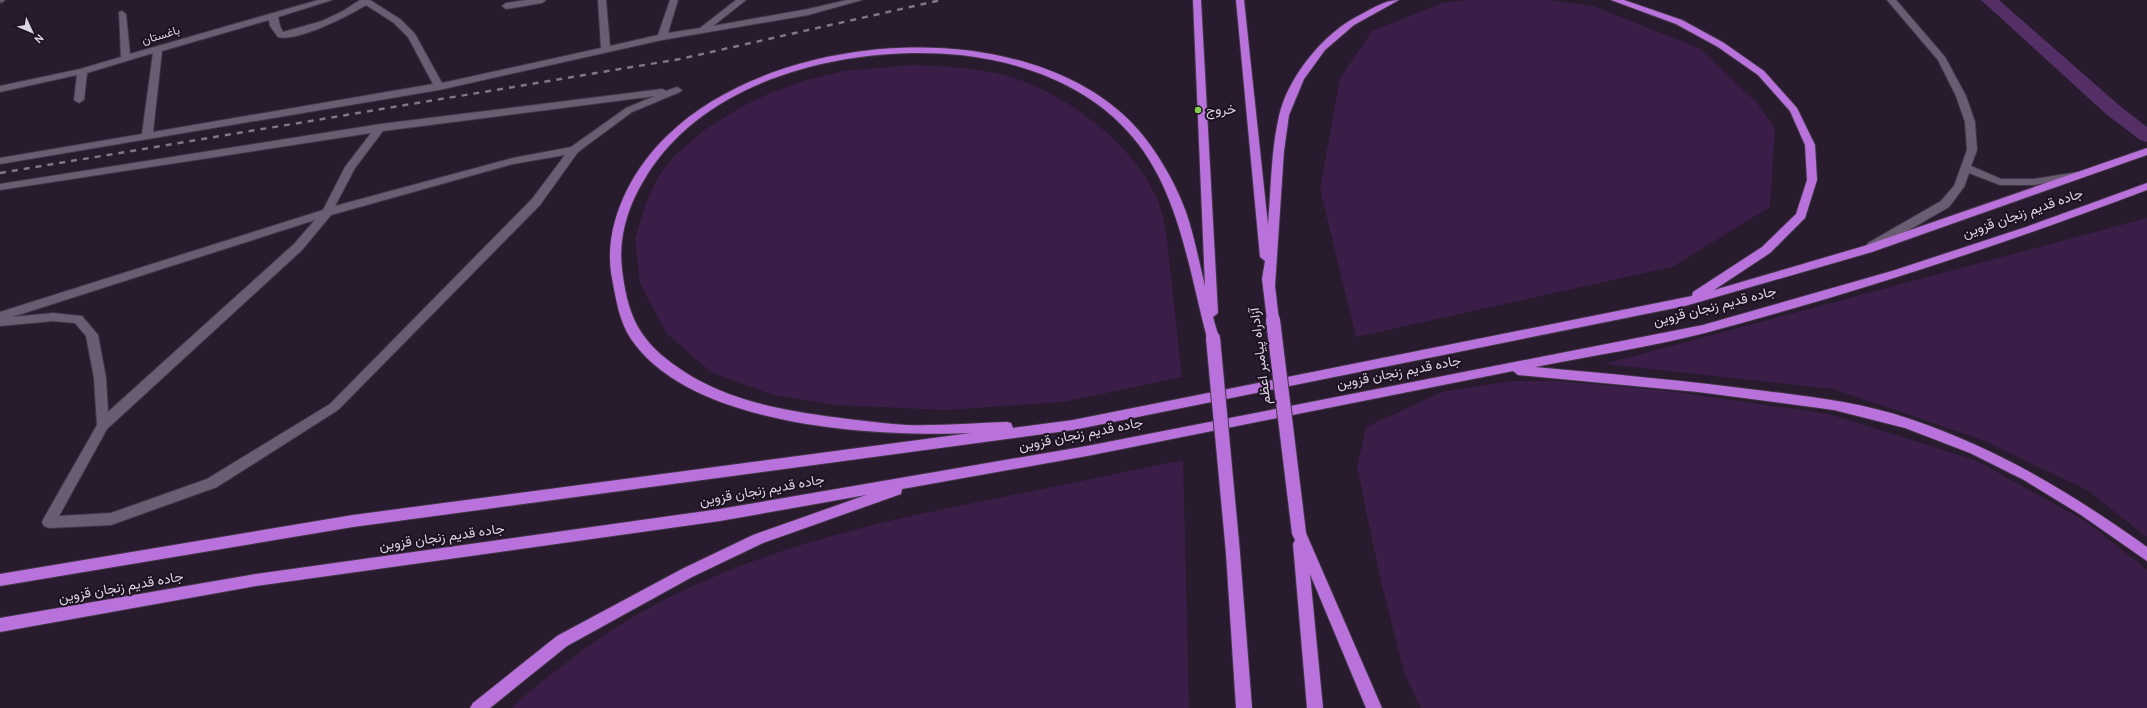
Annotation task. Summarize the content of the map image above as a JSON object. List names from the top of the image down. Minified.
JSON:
{"streets":{"highway":["جاده قدیم زنجان قزوین","آزادراه پیامبر اعظم"],"street":["باغستان"]},"places":["خروج"],"north":"bottom right"}
